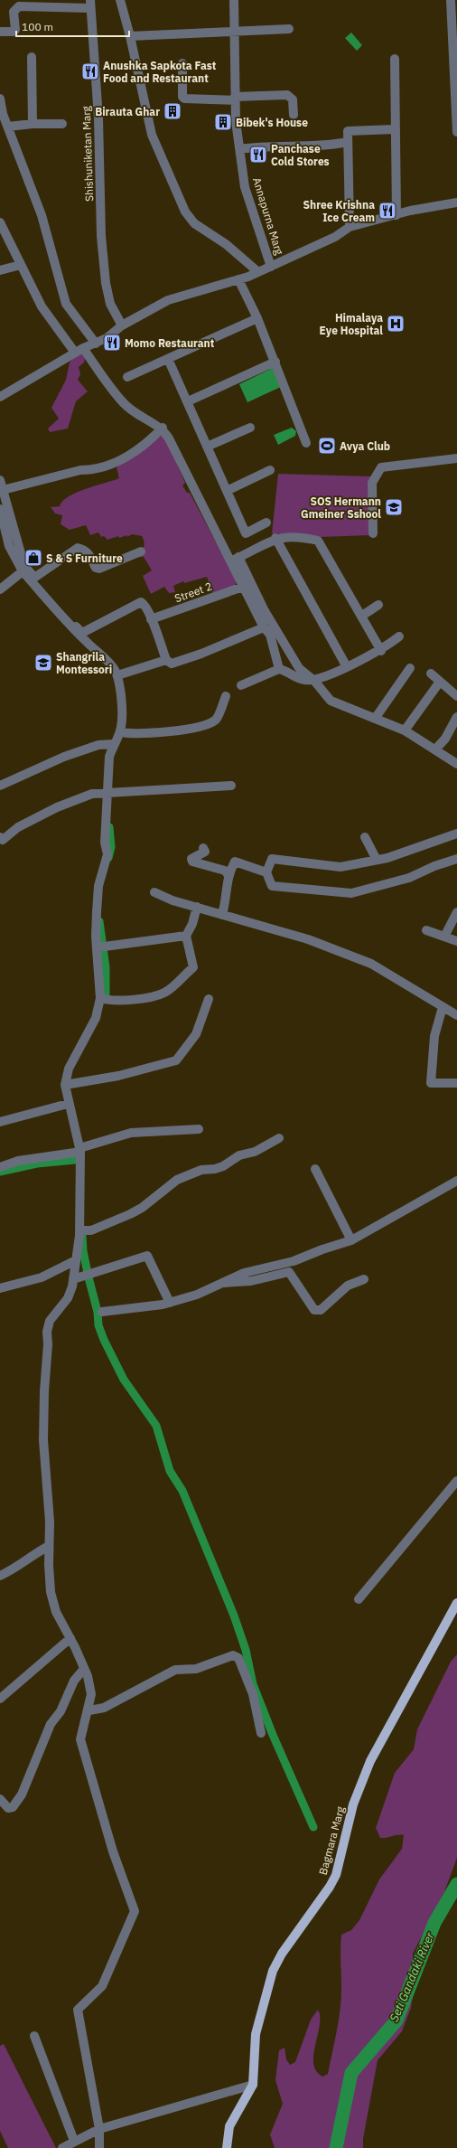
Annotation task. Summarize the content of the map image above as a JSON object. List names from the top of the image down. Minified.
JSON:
{"streets":{"main road":["Bagmara Marg"],"street":["Shishuniketan Marg","Annapurna Marg","Street 2"]},"water":["Seti Gandaki River"],"places":{"restaurant":["Anushka Sapkota Fast Food and Restaurant","Panchase Cold Stores","Shree Krishna Ice Cream","Momo Restaurant"],"building":["Birauta Ghar","Bibek's House"],"hospital":["Himalaya Eye Hospital"],"sports":["Avya Club"],"school or university":["SOS Hermann Gmeiner Sshool","Shangrila Montessori"],"shop":["S & S Furniture"]},"scale_bar":"100 m"}
